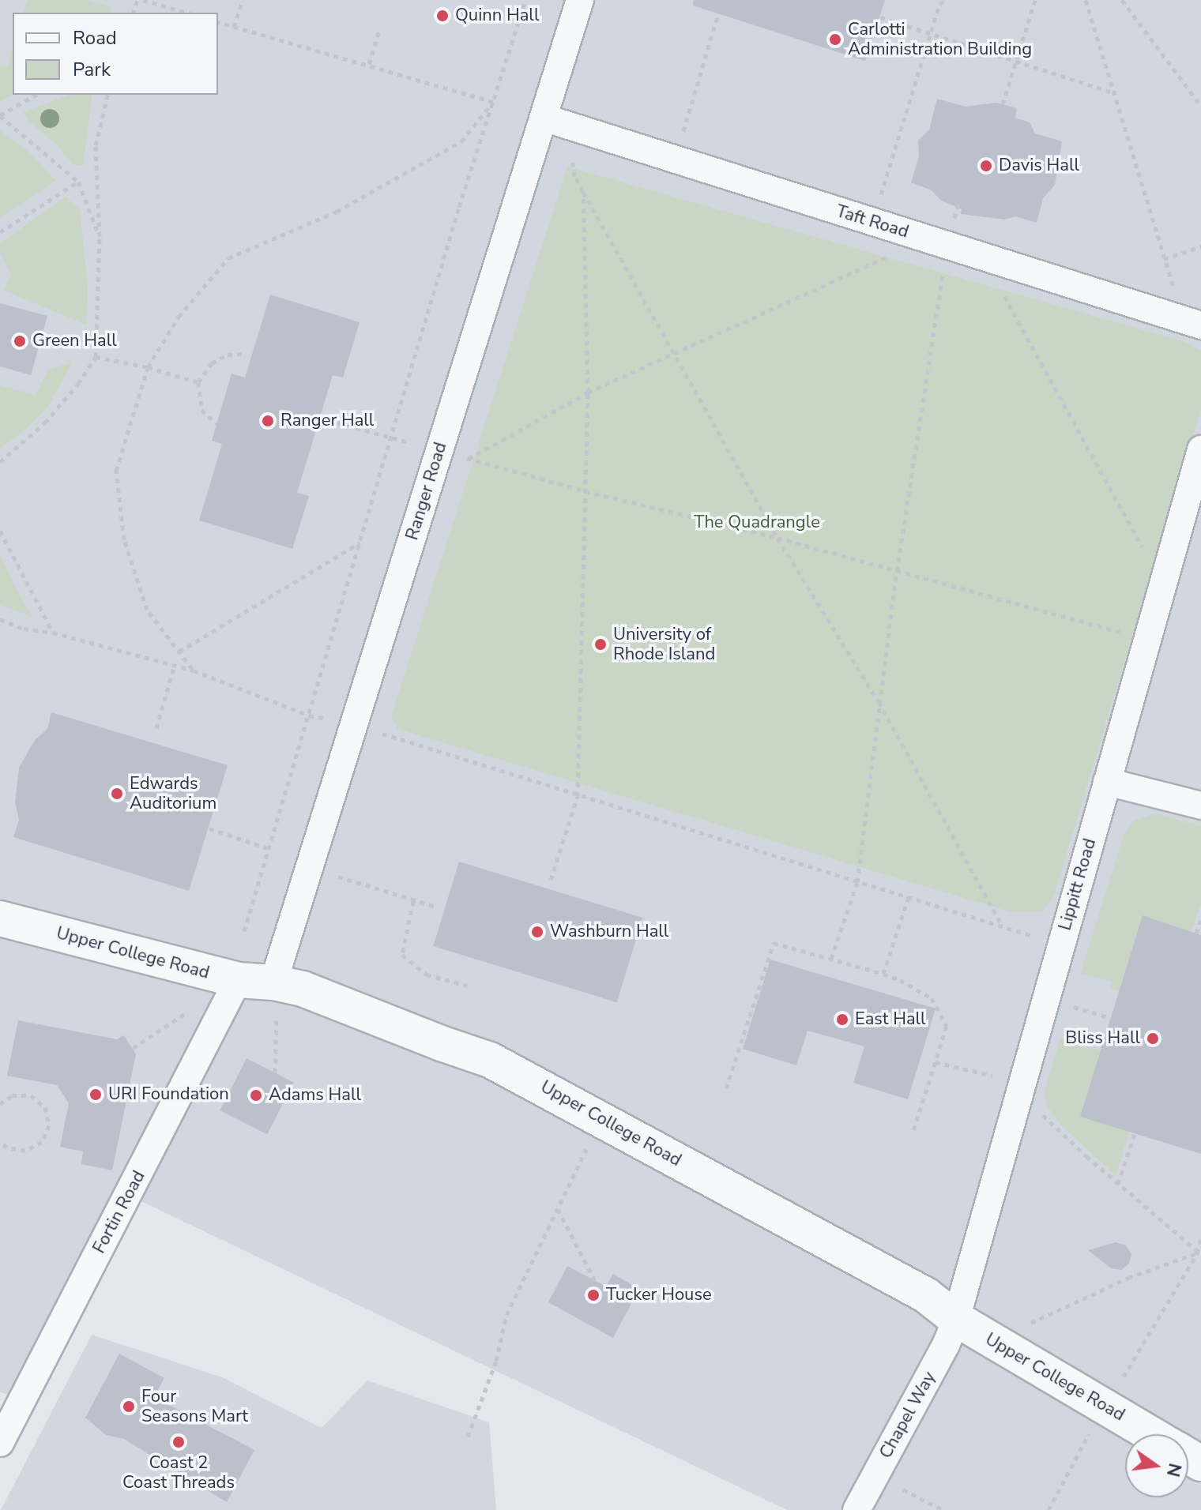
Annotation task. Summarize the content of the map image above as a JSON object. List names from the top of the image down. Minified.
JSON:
{"streets":{"street":["Taft Road","Ranger Road","Lippitt Road","Upper College Road","Fortin Road","Chapel Way"]},"crossings":[["Taft Road","Ranger Road"],["Ranger Road","Upper College Road"],["Lippitt Road","Upper College Road"],["Lippitt Road","Chapel Way"],["Upper College Road","Fortin Road"],["Upper College Road","Chapel Way"]],"parks":["The Quadrangle"],"places":["Quinn Hall","Carlotti Administration Building","Davis Hall","Green Hall","Ranger Hall","University of Rhode Island","Edwards Auditorium","Washburn Hall","East Hall","Bliss Hall","URI Foundation","Adams Hall","Tucker House","Four Seasons Mart","Coast 2 Coast Threads"],"legend":["Road","Park"],"north":"right"}
